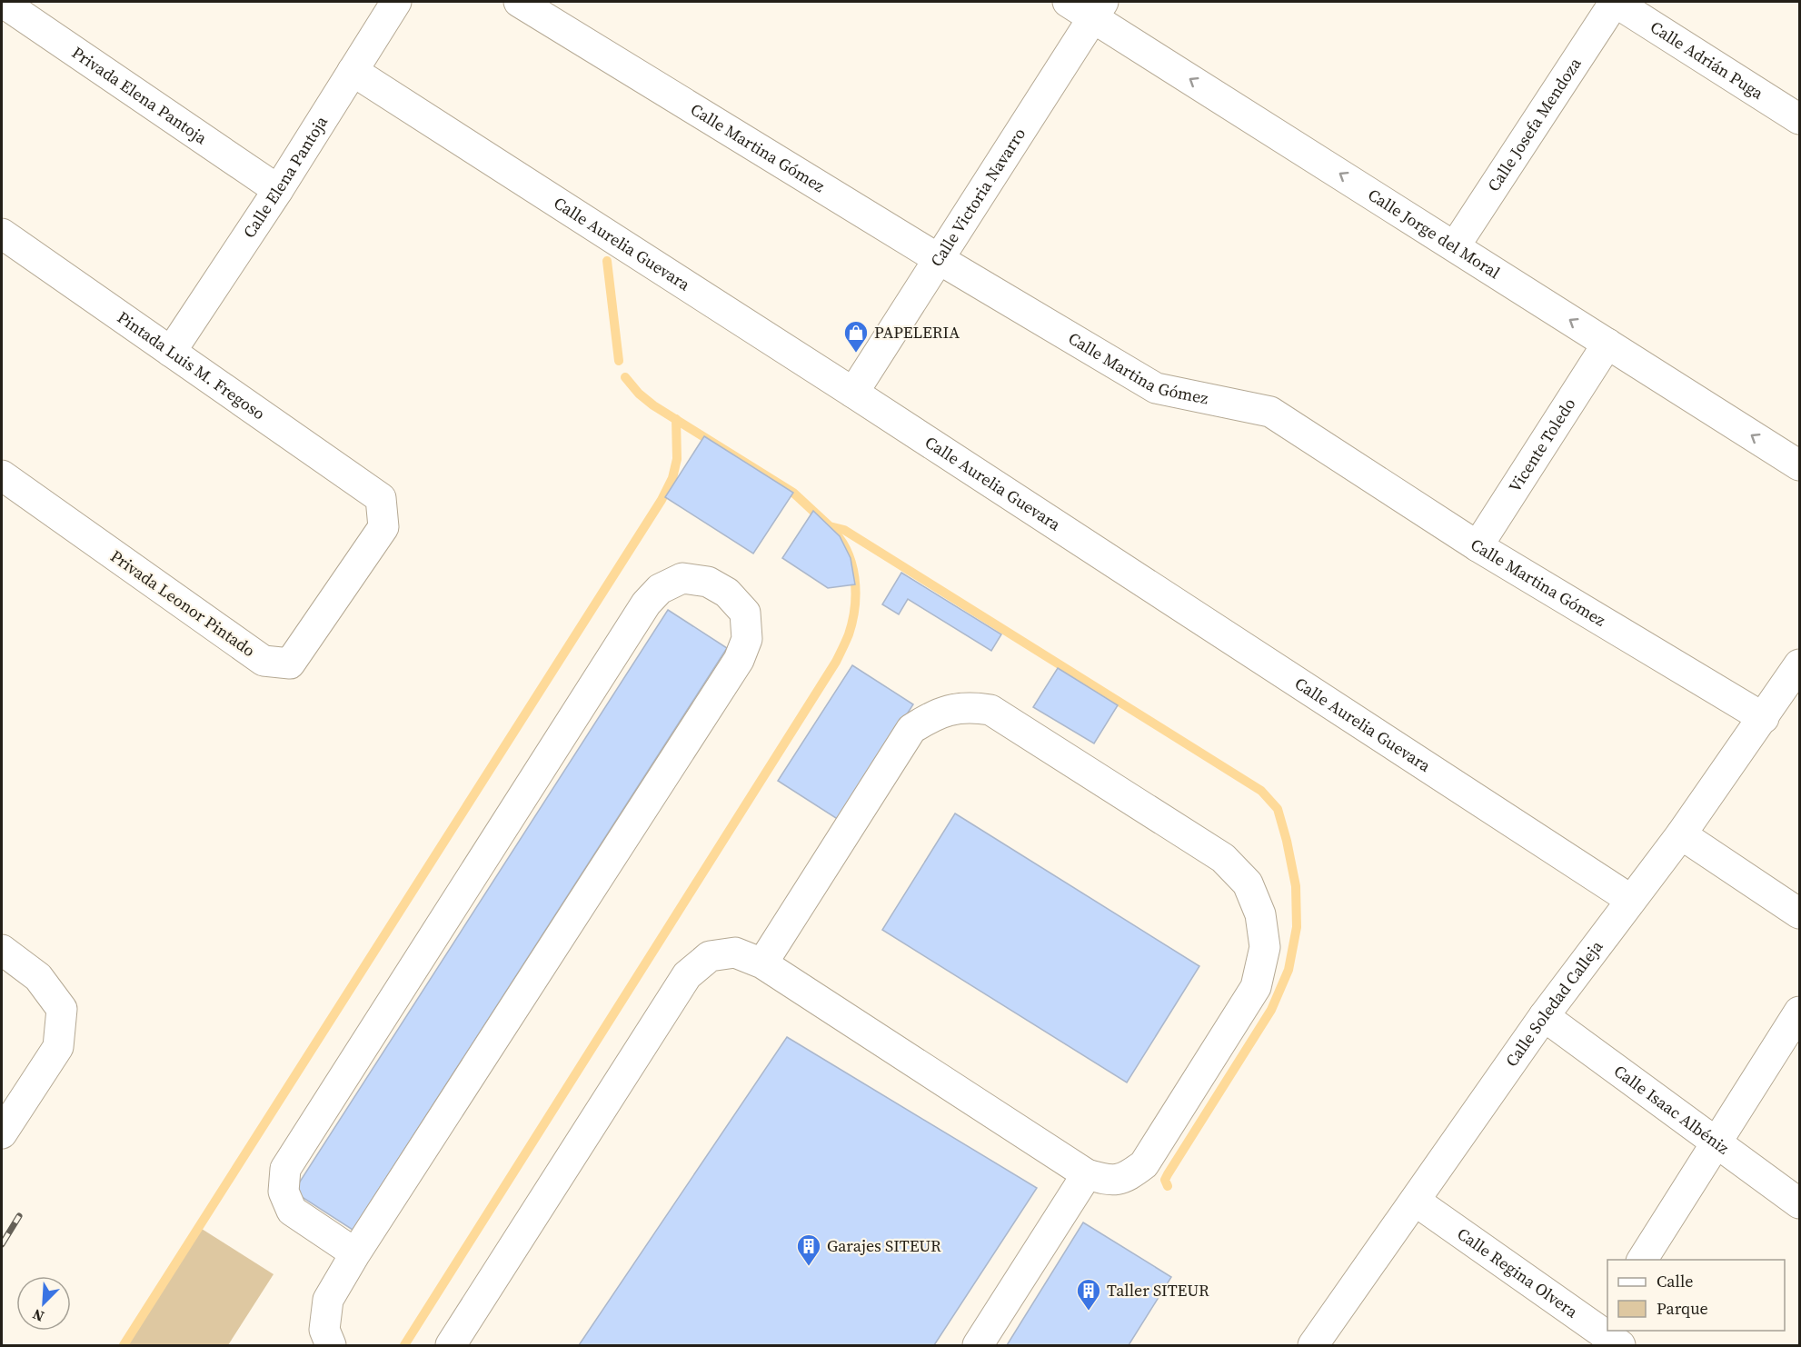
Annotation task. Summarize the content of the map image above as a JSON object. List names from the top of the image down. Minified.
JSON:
{"streets":{"street":["Calle Adrián Puga","Privada Elena Pantoja","Calle Josefa Mendoza","Calle Martina Gómez","Calle Elena Pantoja","Calle Victoria Navarro","Calle Jorge del Moral","Calle Aurelia Guevara","Pintada Luis M. Fregoso","Vicente Toledo","Privada Leonor Pintado","Calle Soledad Calleja","Calle Isaac Albéniz","Calle Regina Olvera"]},"crossings":[["Calle Adrián Puga","Calle Josefa Mendoza"],["Privada Elena Pantoja","Calle Elena Pantoja"],["Calle Josefa Mendoza","Calle Jorge del Moral"],["Calle Martina Gómez","Calle Victoria Navarro"],["Calle Martina Gómez","Vicente Toledo"],["Calle Martina Gómez","Calle Soledad Calleja"],["Calle Elena Pantoja","Calle Aurelia Guevara"],["Calle Elena Pantoja","Pintada Luis M. Fregoso"],["Calle Victoria Navarro","Calle Jorge del Moral"],["Calle Victoria Navarro","Calle Aurelia Guevara"],["Calle Jorge del Moral","Vicente Toledo"],["Calle Aurelia Guevara","Calle Soledad Calleja"],["Pintada Luis M. Fregoso","Privada Leonor Pintado"],["Calle Soledad Calleja","Calle Isaac Albéniz"],["Calle Soledad Calleja","Calle Regina Olvera"]],"one_way":["Calle Jorge del Moral"],"places":{"shop":["PAPELERIA"],"building":["Garajes SITEUR","Taller SITEUR"]},"legend":["Calle","Parque"],"north":"bottom left"}
